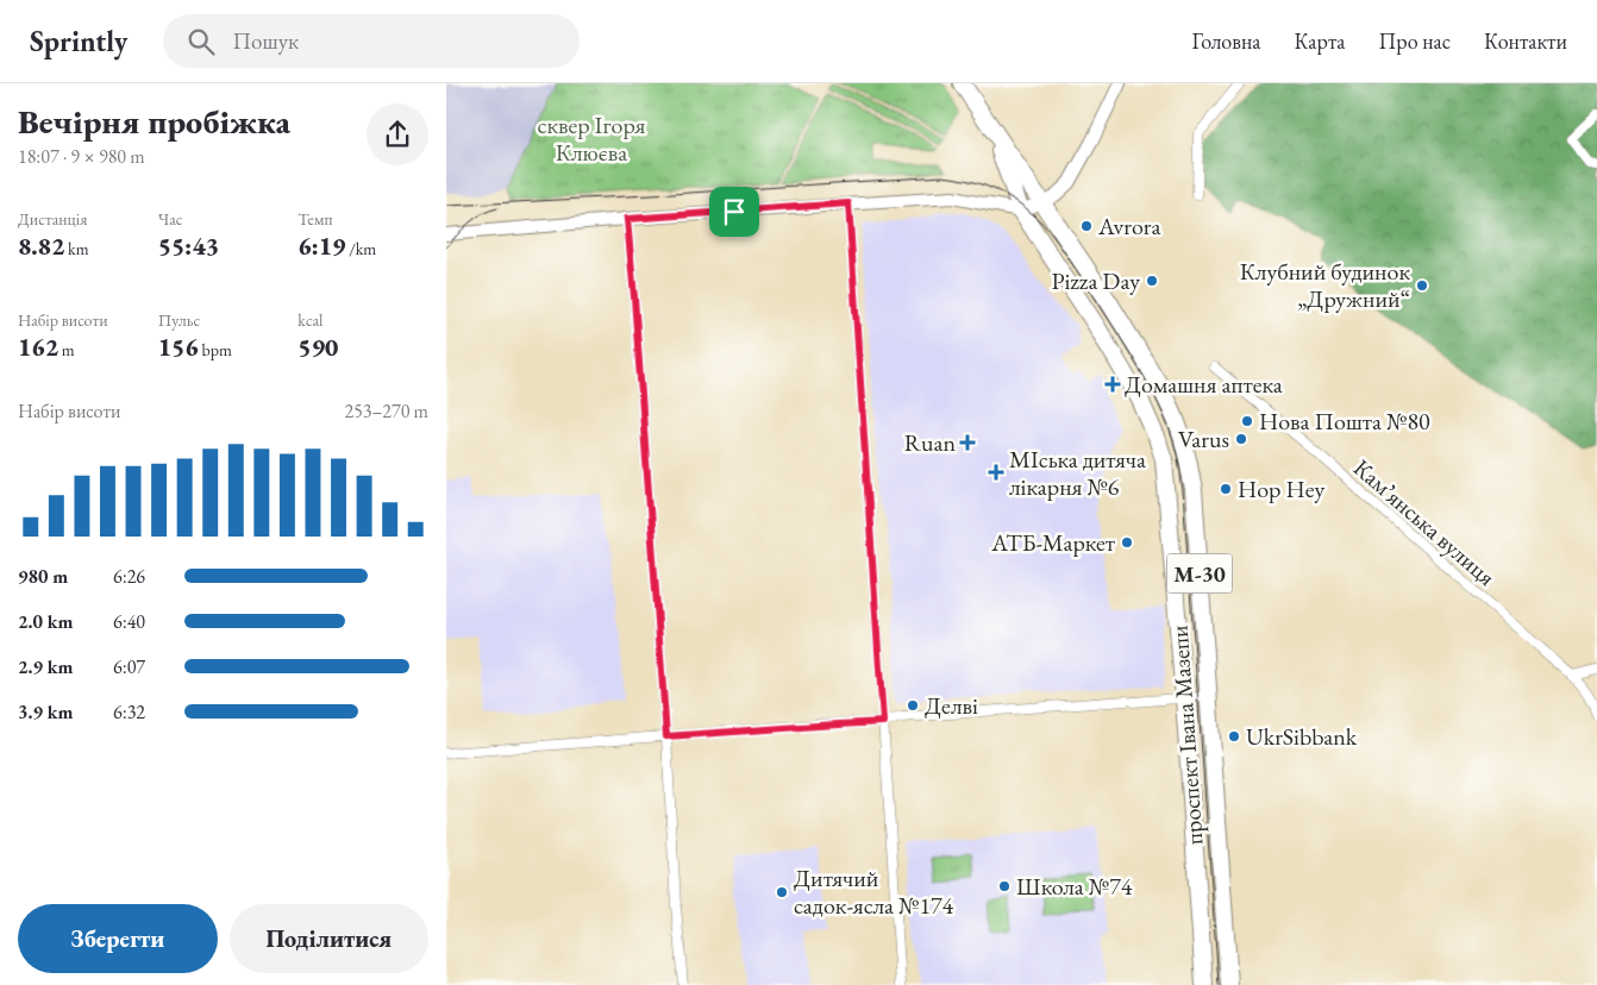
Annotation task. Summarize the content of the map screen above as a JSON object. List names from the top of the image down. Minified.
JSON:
{"streets":{"highway":["М-30","проспект Івана Мазепи"],"street":["Камʼянська вулиця"]},"crossings":[["М-30","проспект Івана Мазепи"]],"parks":["сквер Ігоря Клюєва"],"places":{"other":["Avrora","Pizza Day","Клубний будинок „Дружний“","Нова Пошта №80","Varus","Hop Hey","АТБ-Маркет","Делві","UkrSibbank","Школа №74","Дитячий садок-ясла №174"],"health":["Домашня аптека","Ruan","МІська дитяча лікарня №6"]},"page":{"header":"Sprintly","search":"Пошук","nav":["Головна","Карта","Про нас","Контакти"],"heading":["Вечірня пробіжка","18:07 · 9 × 980 m"],"stats":[["Дистанція","8.82 km"],["Час","55:43"],["Темп","6:19 /km"],["Набір висоти","162 m"],["Пульс","156 bpm"],["kcal","590"]],"chart":["Набір висоти","253–270 m"],"list":[{"name":"980 m","note":"6:26"},{"name":"2.0 km","note":"6:40"},{"name":"2.9 km","note":"6:07"},{"name":"3.9 km","note":"6:32"}],"buttons":["Зберегти","Поділитися"]}}
